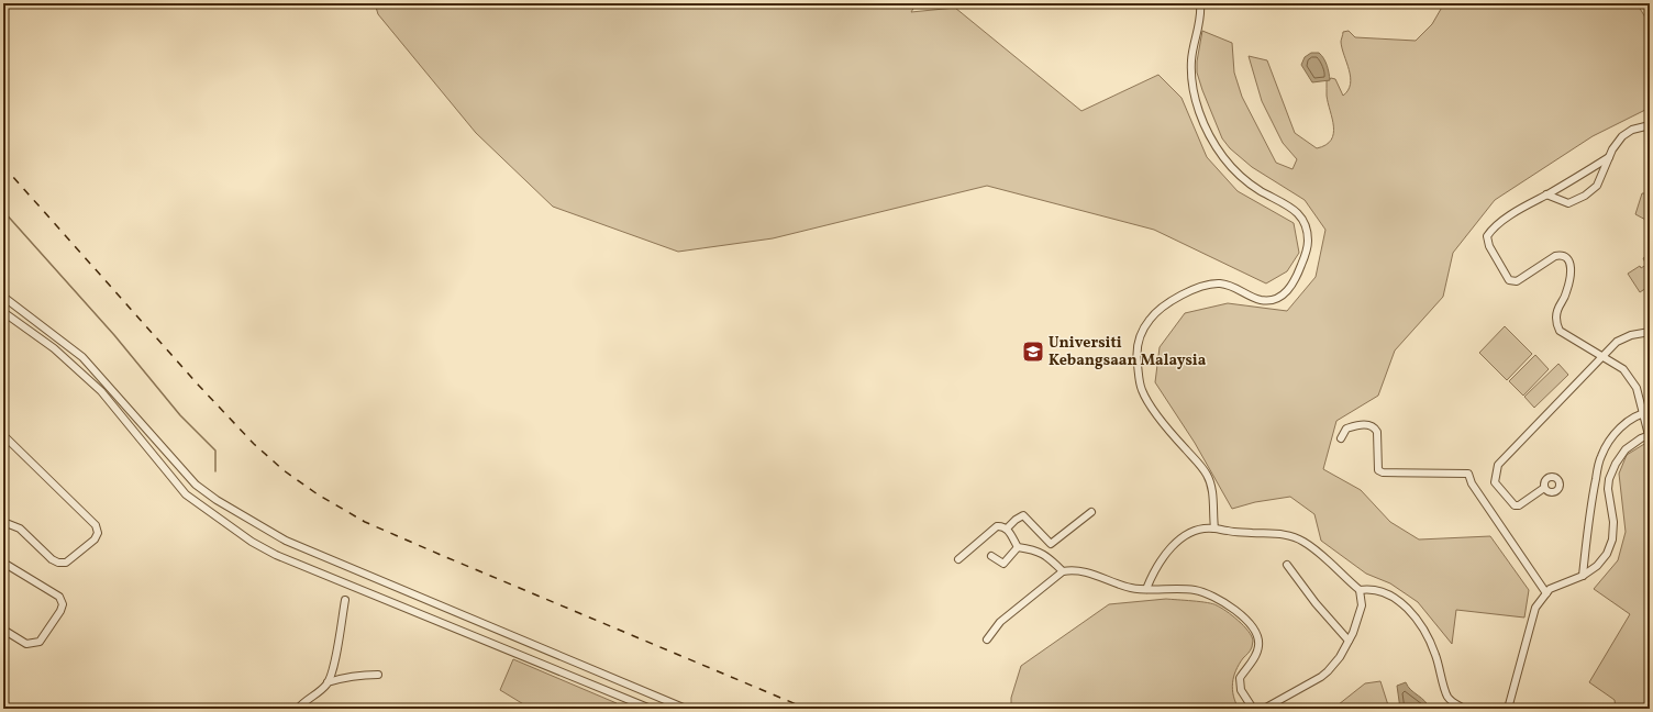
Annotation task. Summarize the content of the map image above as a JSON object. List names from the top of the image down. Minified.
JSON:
{"places":{"school or university":["Universiti Kebangsaan Malaysia"]}}
